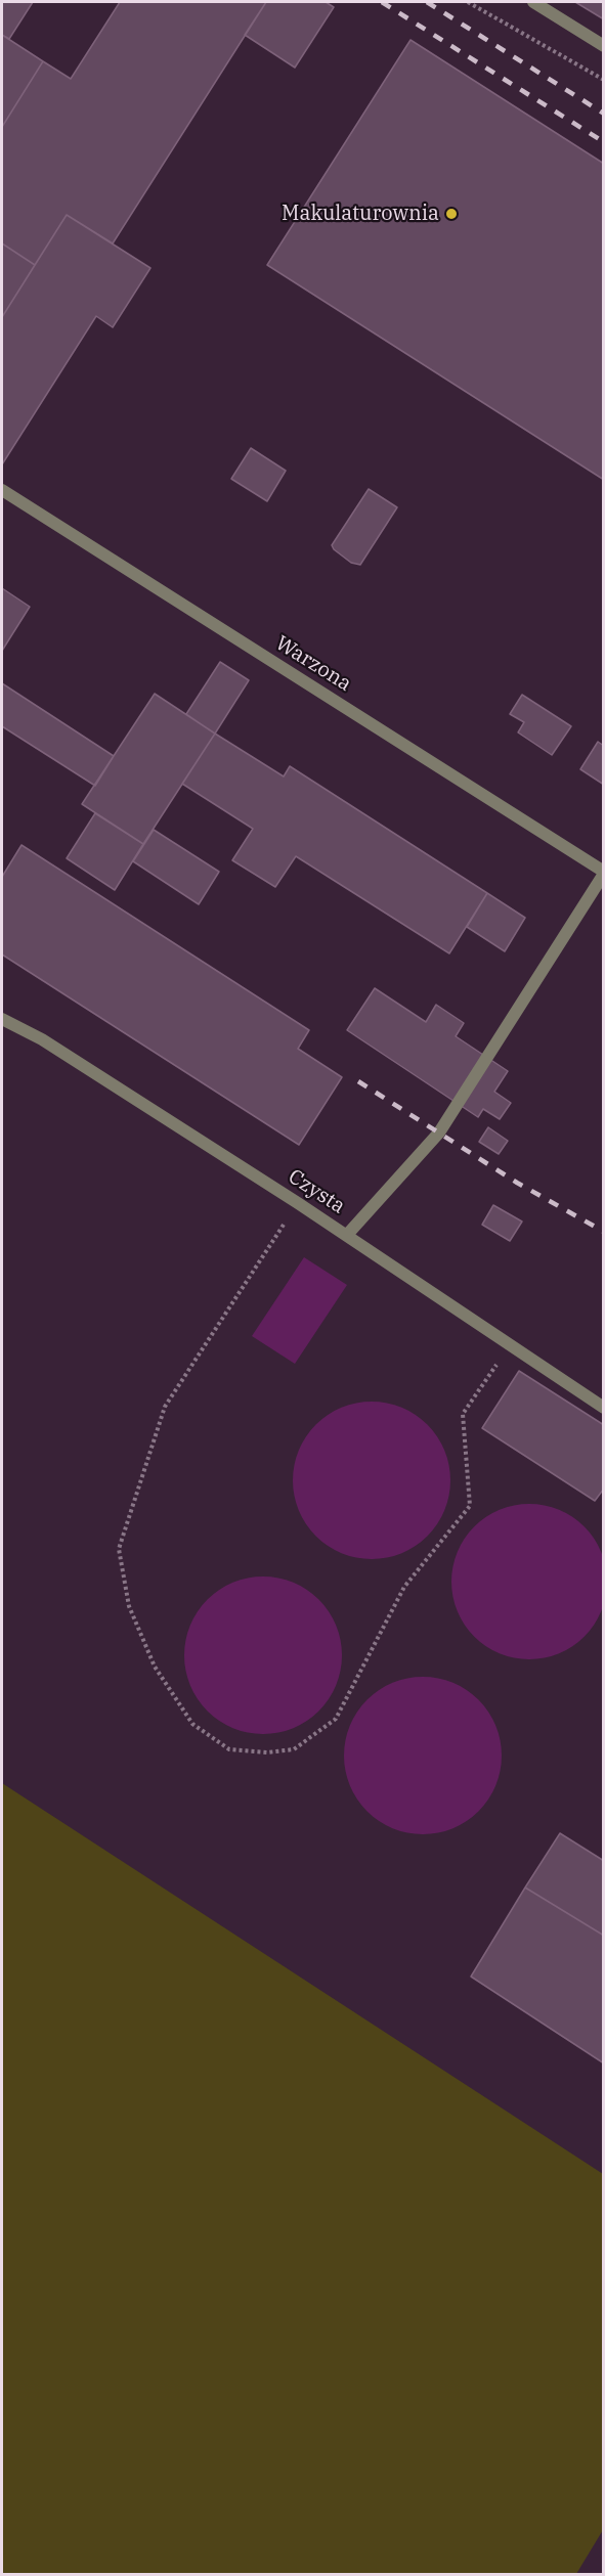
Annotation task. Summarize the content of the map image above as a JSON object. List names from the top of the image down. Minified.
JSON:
{"streets":{"lane":["Warzona","Czysta"]},"places":["Makulaturownia"]}
